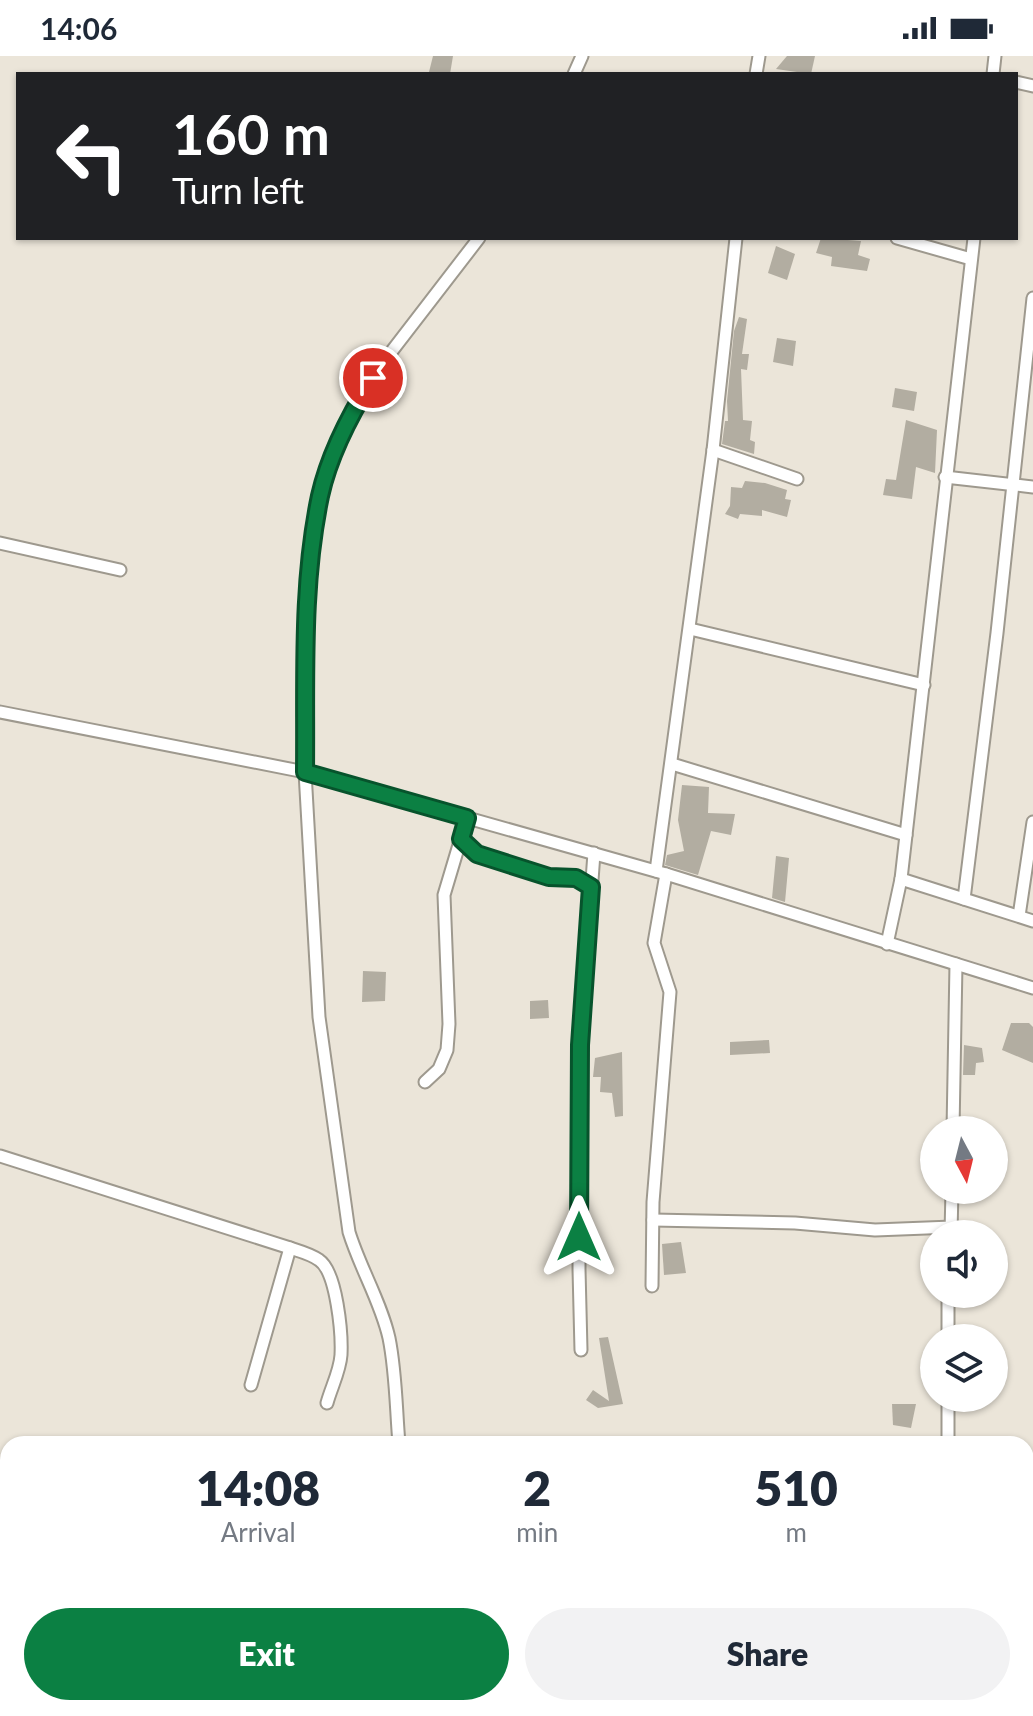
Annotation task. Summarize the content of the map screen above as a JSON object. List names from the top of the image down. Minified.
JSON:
{"north":"bottom","page":{"status":"14:06","turn":["160 m","Turn left"],"eta":["14:08","Arrival","2","min","510","m"],"buttons":["Exit","Share"]}}
